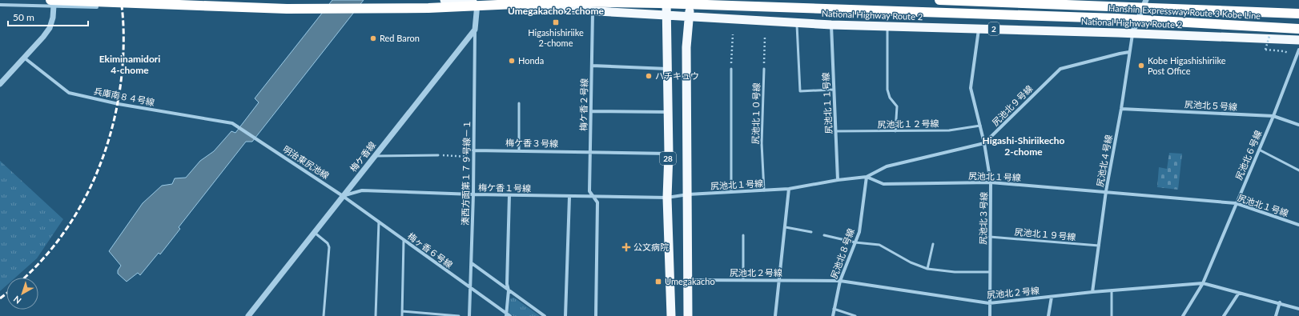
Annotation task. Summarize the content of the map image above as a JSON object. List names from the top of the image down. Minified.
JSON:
{"streets":{"highway":["Hanshin Expressway Route 3 Kobe Line","National Highway Route 2","2","28"],"street":["兵庫南８４号線","尻池北１１号線","梅ケ香２号線","尻池北９号線","尻池北５号線","梅ケ香３号線","尻池北６号線","梅ケ香線","尻池北４号線","明治東尻池線","湊西方面第１７９号線－１","尻池北１号線","梅ケ香１号線","尻池北３号線","梅ヶ香６号線","尻池北８号線","尻池北２号線"],"lane":["尻池北１０号線","尻池北１２号線","尻池北１９号線"]},"crossings":[["National Highway Route 2","尻池北１１号線"],["National Highway Route 2","梅ケ香２号線"],["National Highway Route 2","28"],["National Highway Route 2","尻池北４号線"],["National Highway Route 2","尻池北３号線"],["兵庫南８４号線","明治東尻池線"],["尻池北１１号線","尻池北１２号線"],["尻池北１１号線","尻池北１号線"],["梅ケ香２号線","梅ケ香３号線"],["梅ケ香２号線","梅ケ香１号線"],["尻池北９号線","尻池北４号線"],["尻池北９号線","尻池北３号線"],["尻池北５号線","尻池北６号線"],["尻池北５号線","尻池北４号線"],["尻池北１０号線","尻池北１号線"],["尻池北１２号線","尻池北３号線"],["梅ケ香３号線","28"],["梅ケ香３号線","湊西方面第１７９号線－１"],["尻池北６号線","尻池北１号線"],["尻池北６号線","尻池北２号線"],["梅ケ香線","明治東尻池線"],["梅ケ香線","湊西方面第１７９号線－１"],["梅ケ香線","梅ケ香１号線"],["梅ケ香線","梅ヶ香６号線"],["28","尻池北１号線"],["28","梅ケ香１号線"],["28","尻池北２号線"],["尻池北４号線","尻池北１号線"],["尻池北４号線","尻池北１９号線"],["尻池北４号線","尻池北２号線"],["明治東尻池線","梅ケ香１号線"],["明治東尻池線","梅ヶ香６号線"],["湊西方面第１７９号線－１","梅ケ香１号線"],["湊西方面第１７９号線－１","梅ヶ香６号線"],["尻池北１号線","梅ケ香１号線"],["尻池北１号線","尻池北３号線"],["尻池北１号線","尻池北８号線"],["梅ケ香１号線","梅ヶ香６号線"],["尻池北３号線","尻池北１９号線"],["尻池北３号線","尻池北２号線"],["尻池北８号線","尻池北２号線"]],"districts":["Umegakacho 2-chome","Ekiminamidori 4-chome","Higashi-Shiriikecho 2-chome"],"places":{"transit":["Higashishiriike 2-chome","Umegakacho"],"other":["Red Baron","Honda","Kobe Higashishiriike Post Office","ハチキュウ"],"health":["公文病院"]},"scale_bar":"50 m","north":"bottom left"}
